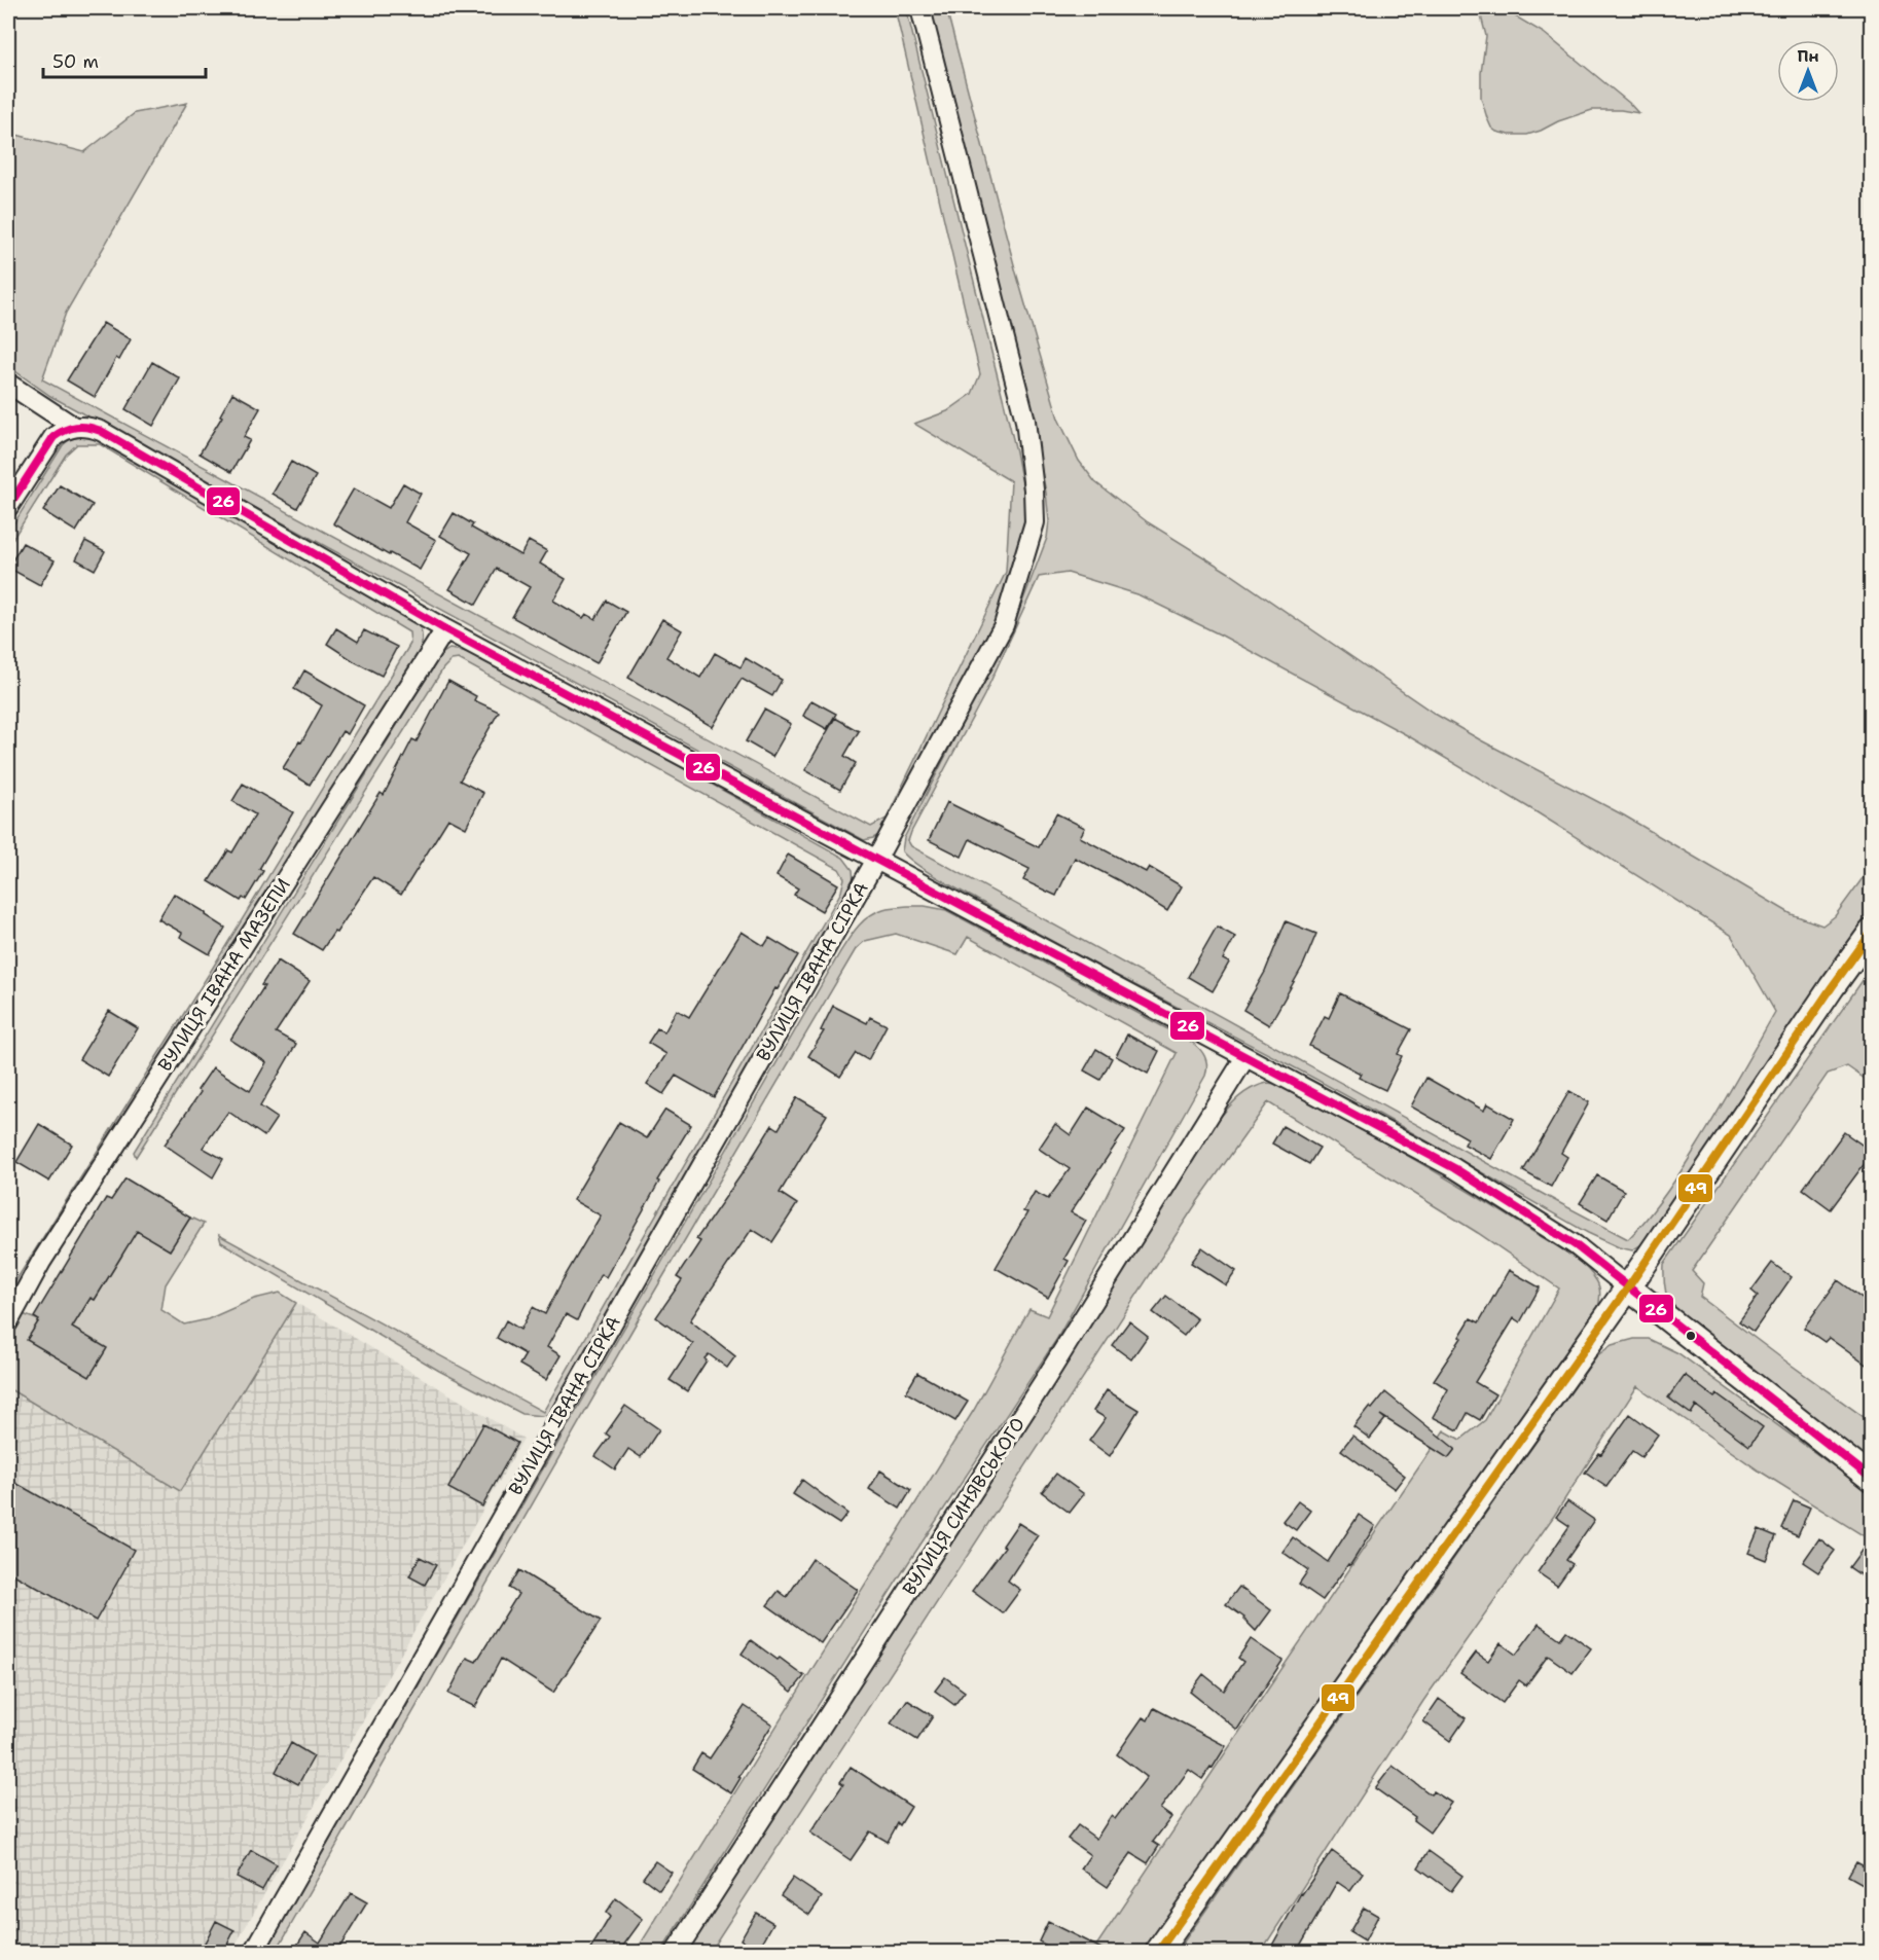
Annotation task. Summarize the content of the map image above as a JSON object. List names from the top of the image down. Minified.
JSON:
{"streets":{"street":["ВУЛИЦЯ ІВАНА СІРКА","ВУЛИЦЯ ІВАНА МАЗЕПИ","ВУЛИЦЯ СИНЯВСЬКОГО"]},"lines":["transit line 26","transit line 49"],"scale_bar":"50 m","north":"top"}
